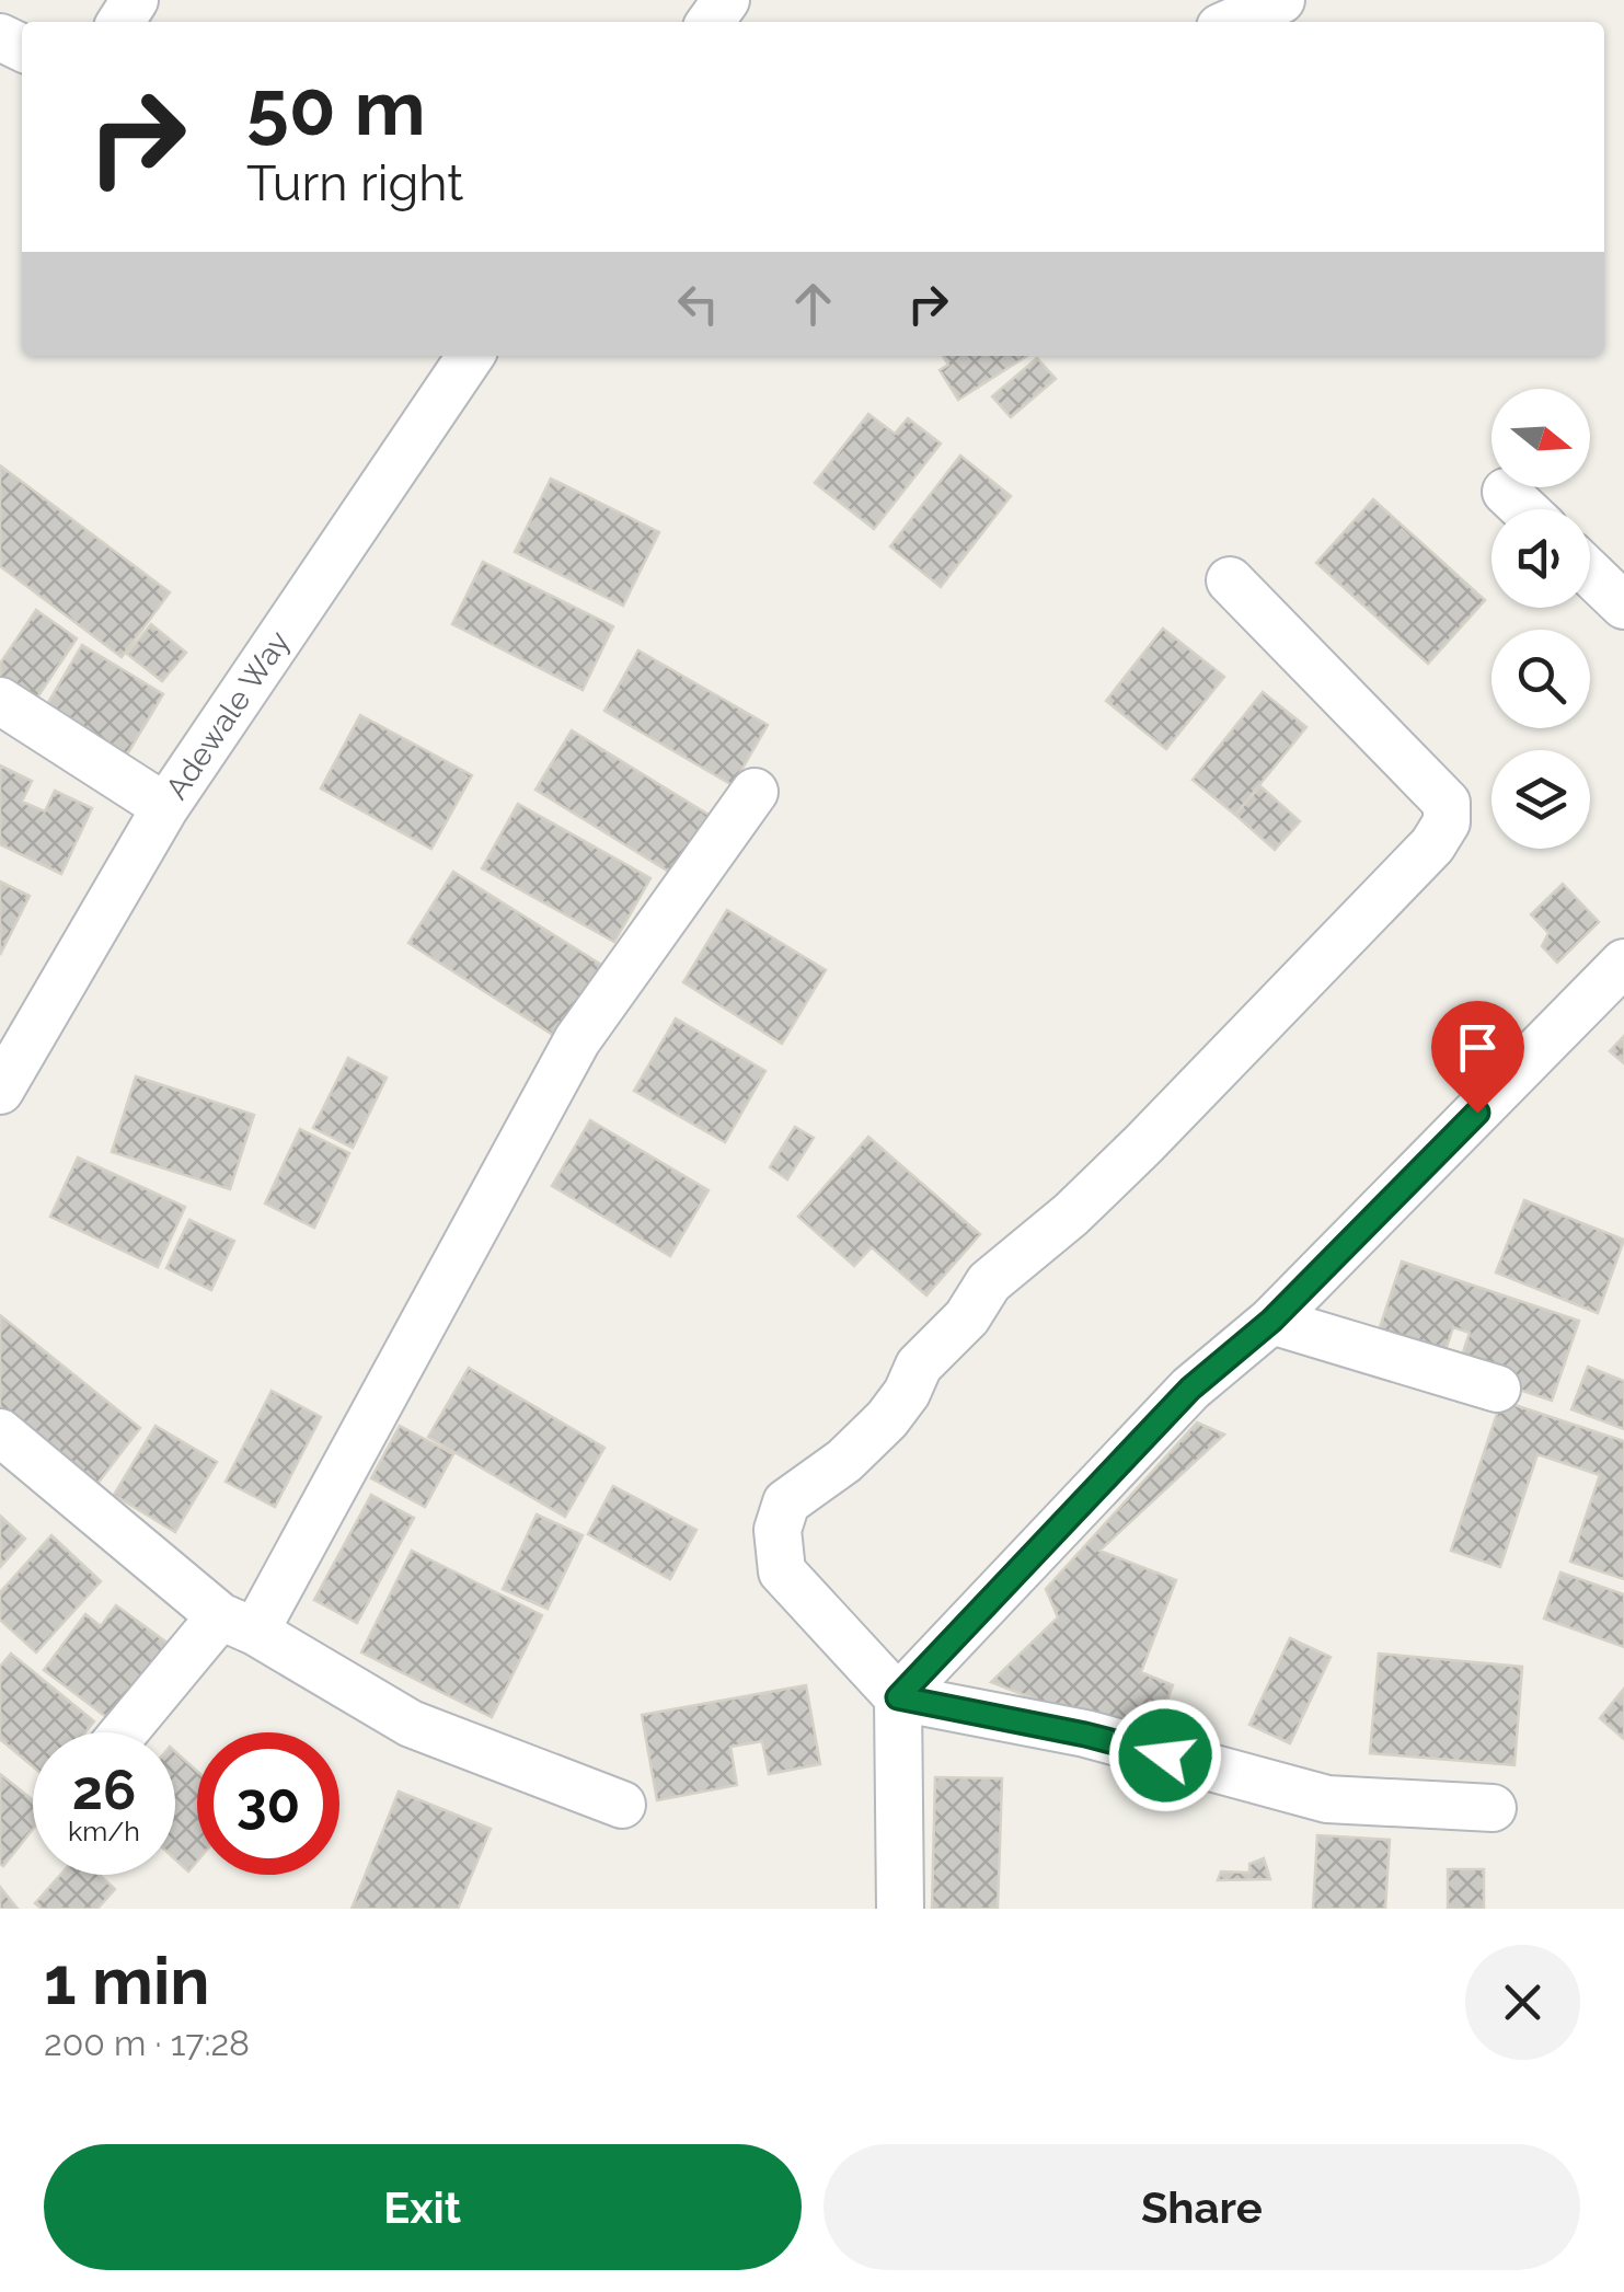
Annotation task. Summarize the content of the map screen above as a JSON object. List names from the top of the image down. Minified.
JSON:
{"streets":{"street":["Adewale Way"]},"north":"right","page":{"turn":["50 m","Turn right"],"speed":"26 km/h","limit":"30","heading":["1 min","200 m · 17:28"],"buttons":["Exit","Share"]}}
